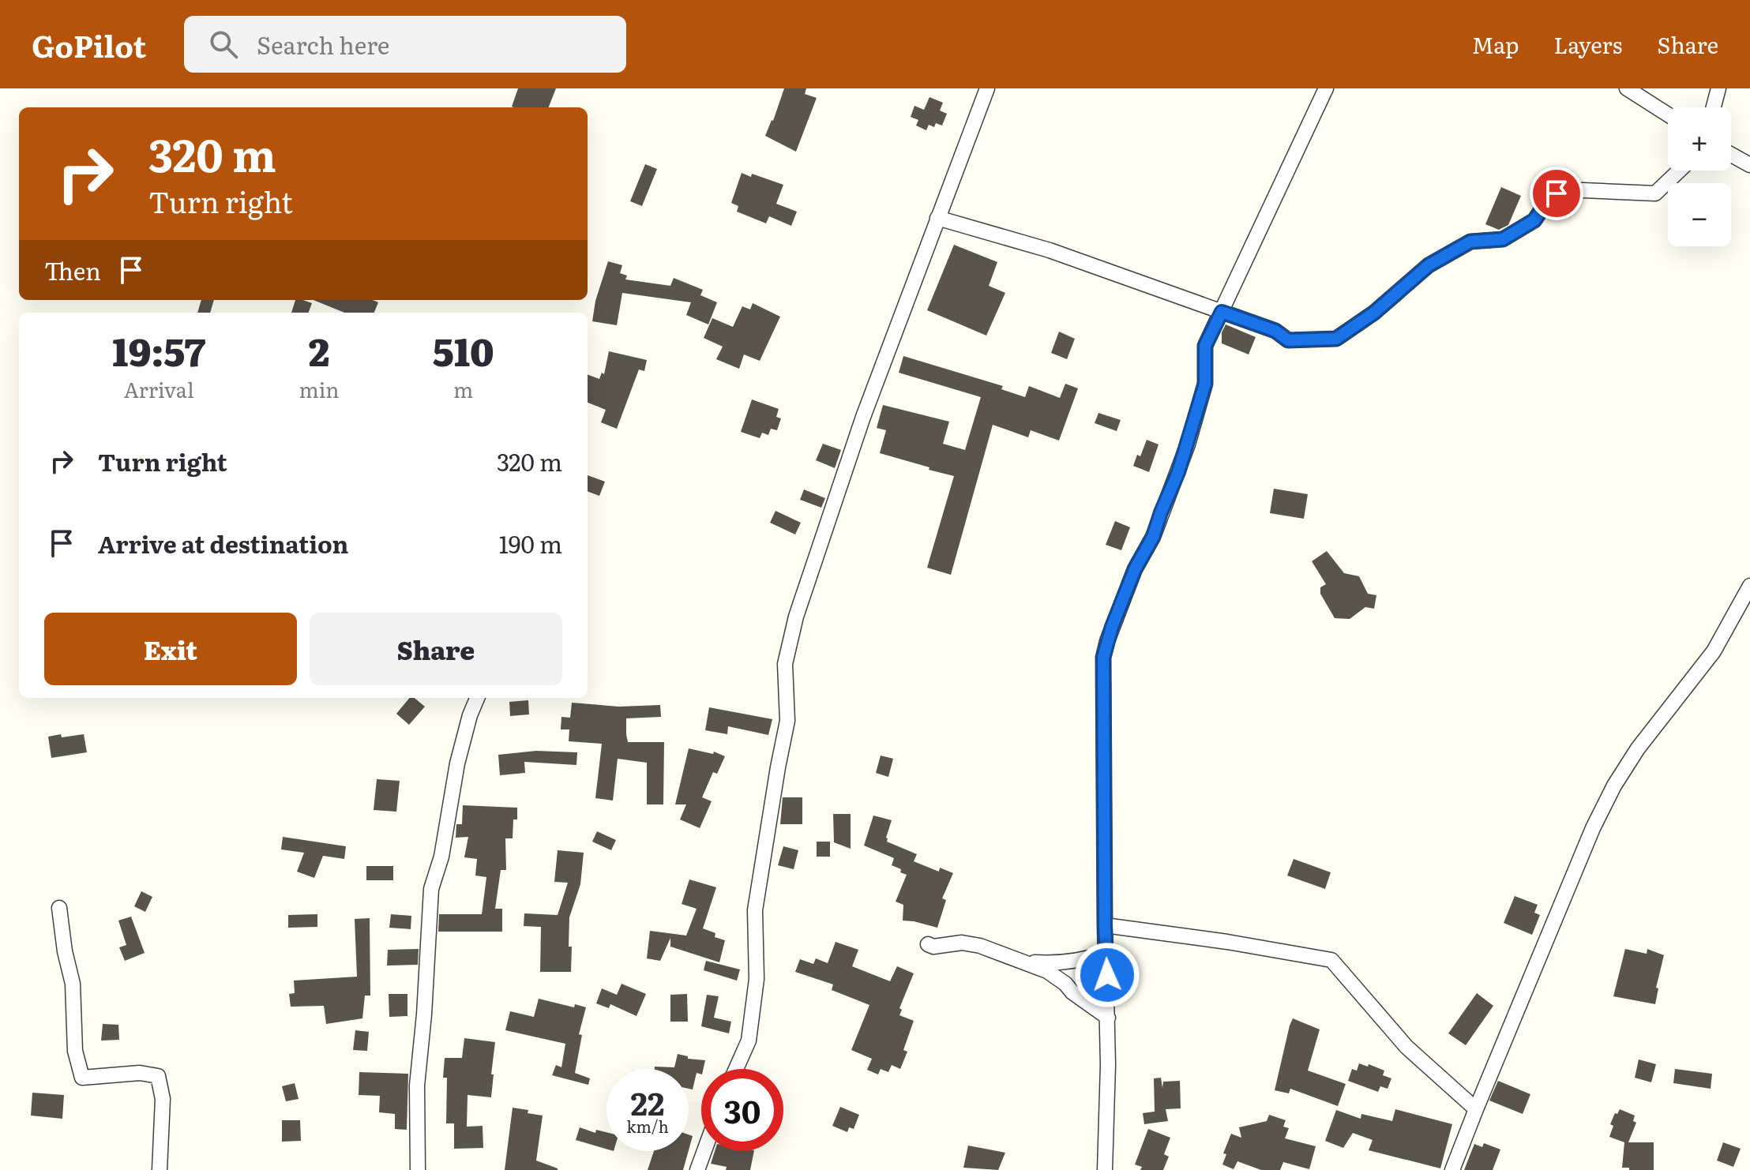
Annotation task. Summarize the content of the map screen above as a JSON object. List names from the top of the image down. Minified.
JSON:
{"page":{"header":"GoPilot","search":"Search here","nav":["Map","Layers","Share"],"map_buttons":["+","−"],"turn":["320 m","Turn right"],"then":"Then","eta":["19:57","Arrival","2","min","510","m"],"list":[{"name":"Turn right","value":"320 m"},{"name":"Arrive at destination","value":"190 m"}],"buttons":["Exit","Share"],"speed":"22 km/h","limit":"30"}}
